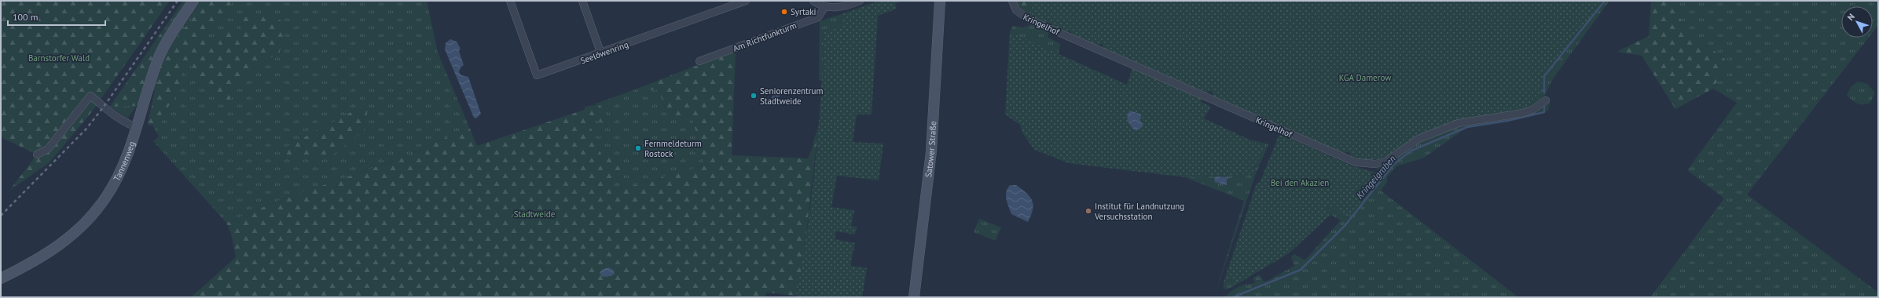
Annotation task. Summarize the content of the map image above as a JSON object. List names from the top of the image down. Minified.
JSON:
{"streets":{"street":["Kringelhof","Am Richtfunkturm","Seelöwenring","Satower Straße","Tannenweg"]},"water":["Kringelgraben"],"parks":["Barnstorfer Wald","KGA Damerow","Bei den Akazien","Stadtweide"],"places":["Syrtaki","Seniorenzentrum Stadtweide","Fernmeldeturm Rostock","Institut für Landnutzung Versuchsstation"],"scale_bar":"100 m","north":"top left"}
